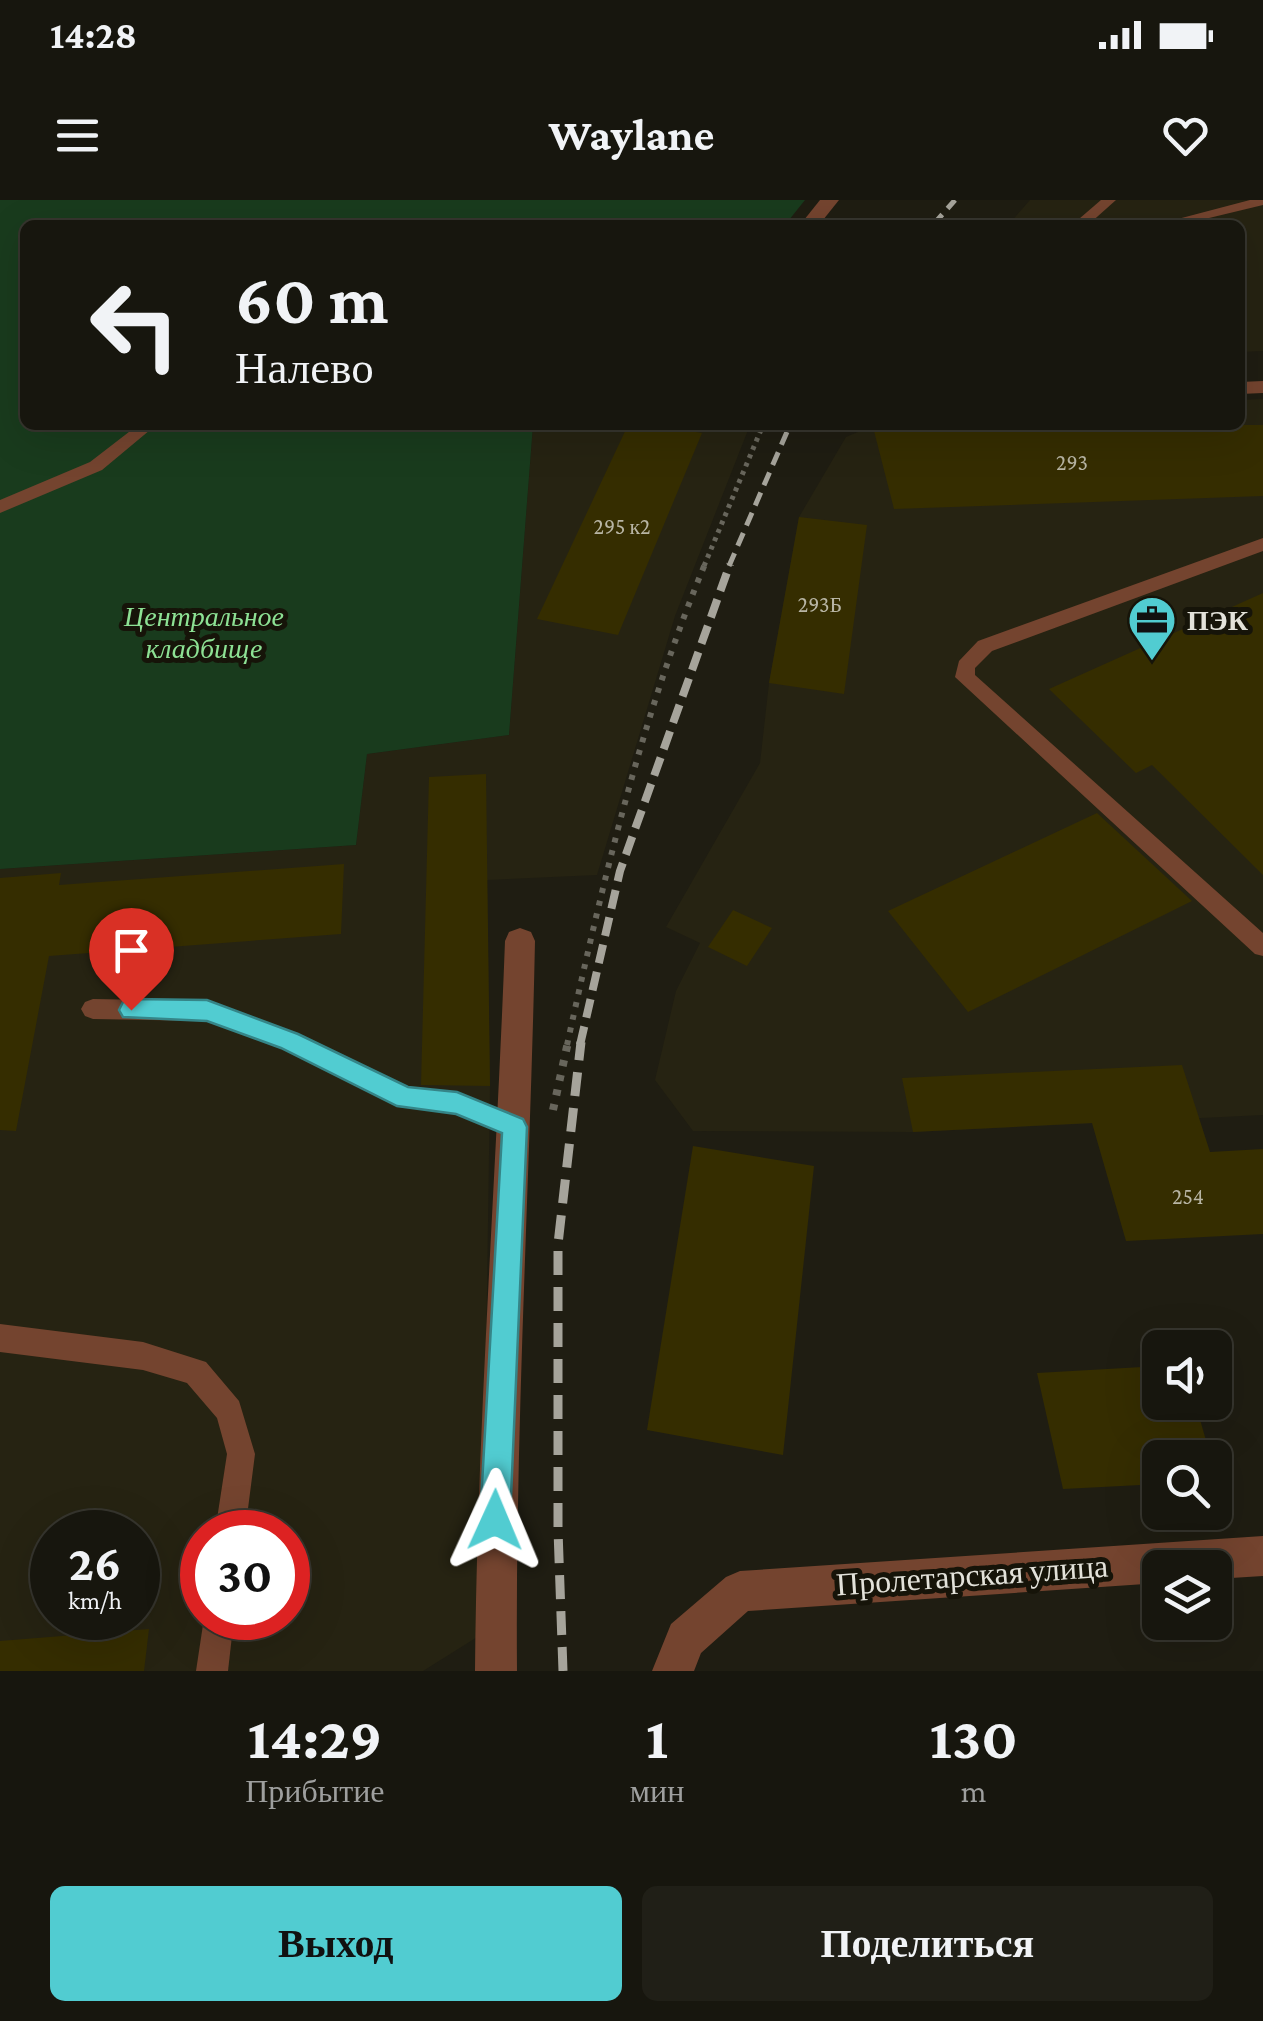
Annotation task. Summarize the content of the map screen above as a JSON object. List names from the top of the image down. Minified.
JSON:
{"streets":{"street":["Пролетарская улица"]},"parks":["Центральное кладбище"],"places":{"office":["ПЭК"]},"house_numbers":["293","295 к2","293Б","254"],"page":{"status":"14:28","header":"Waylane","turn":["60 m","Налево"],"speed":"26 km/h","limit":"30","eta":["14:29","Прибытие","1","мин","130","m"],"buttons":["Выход","Поделиться"]}}
